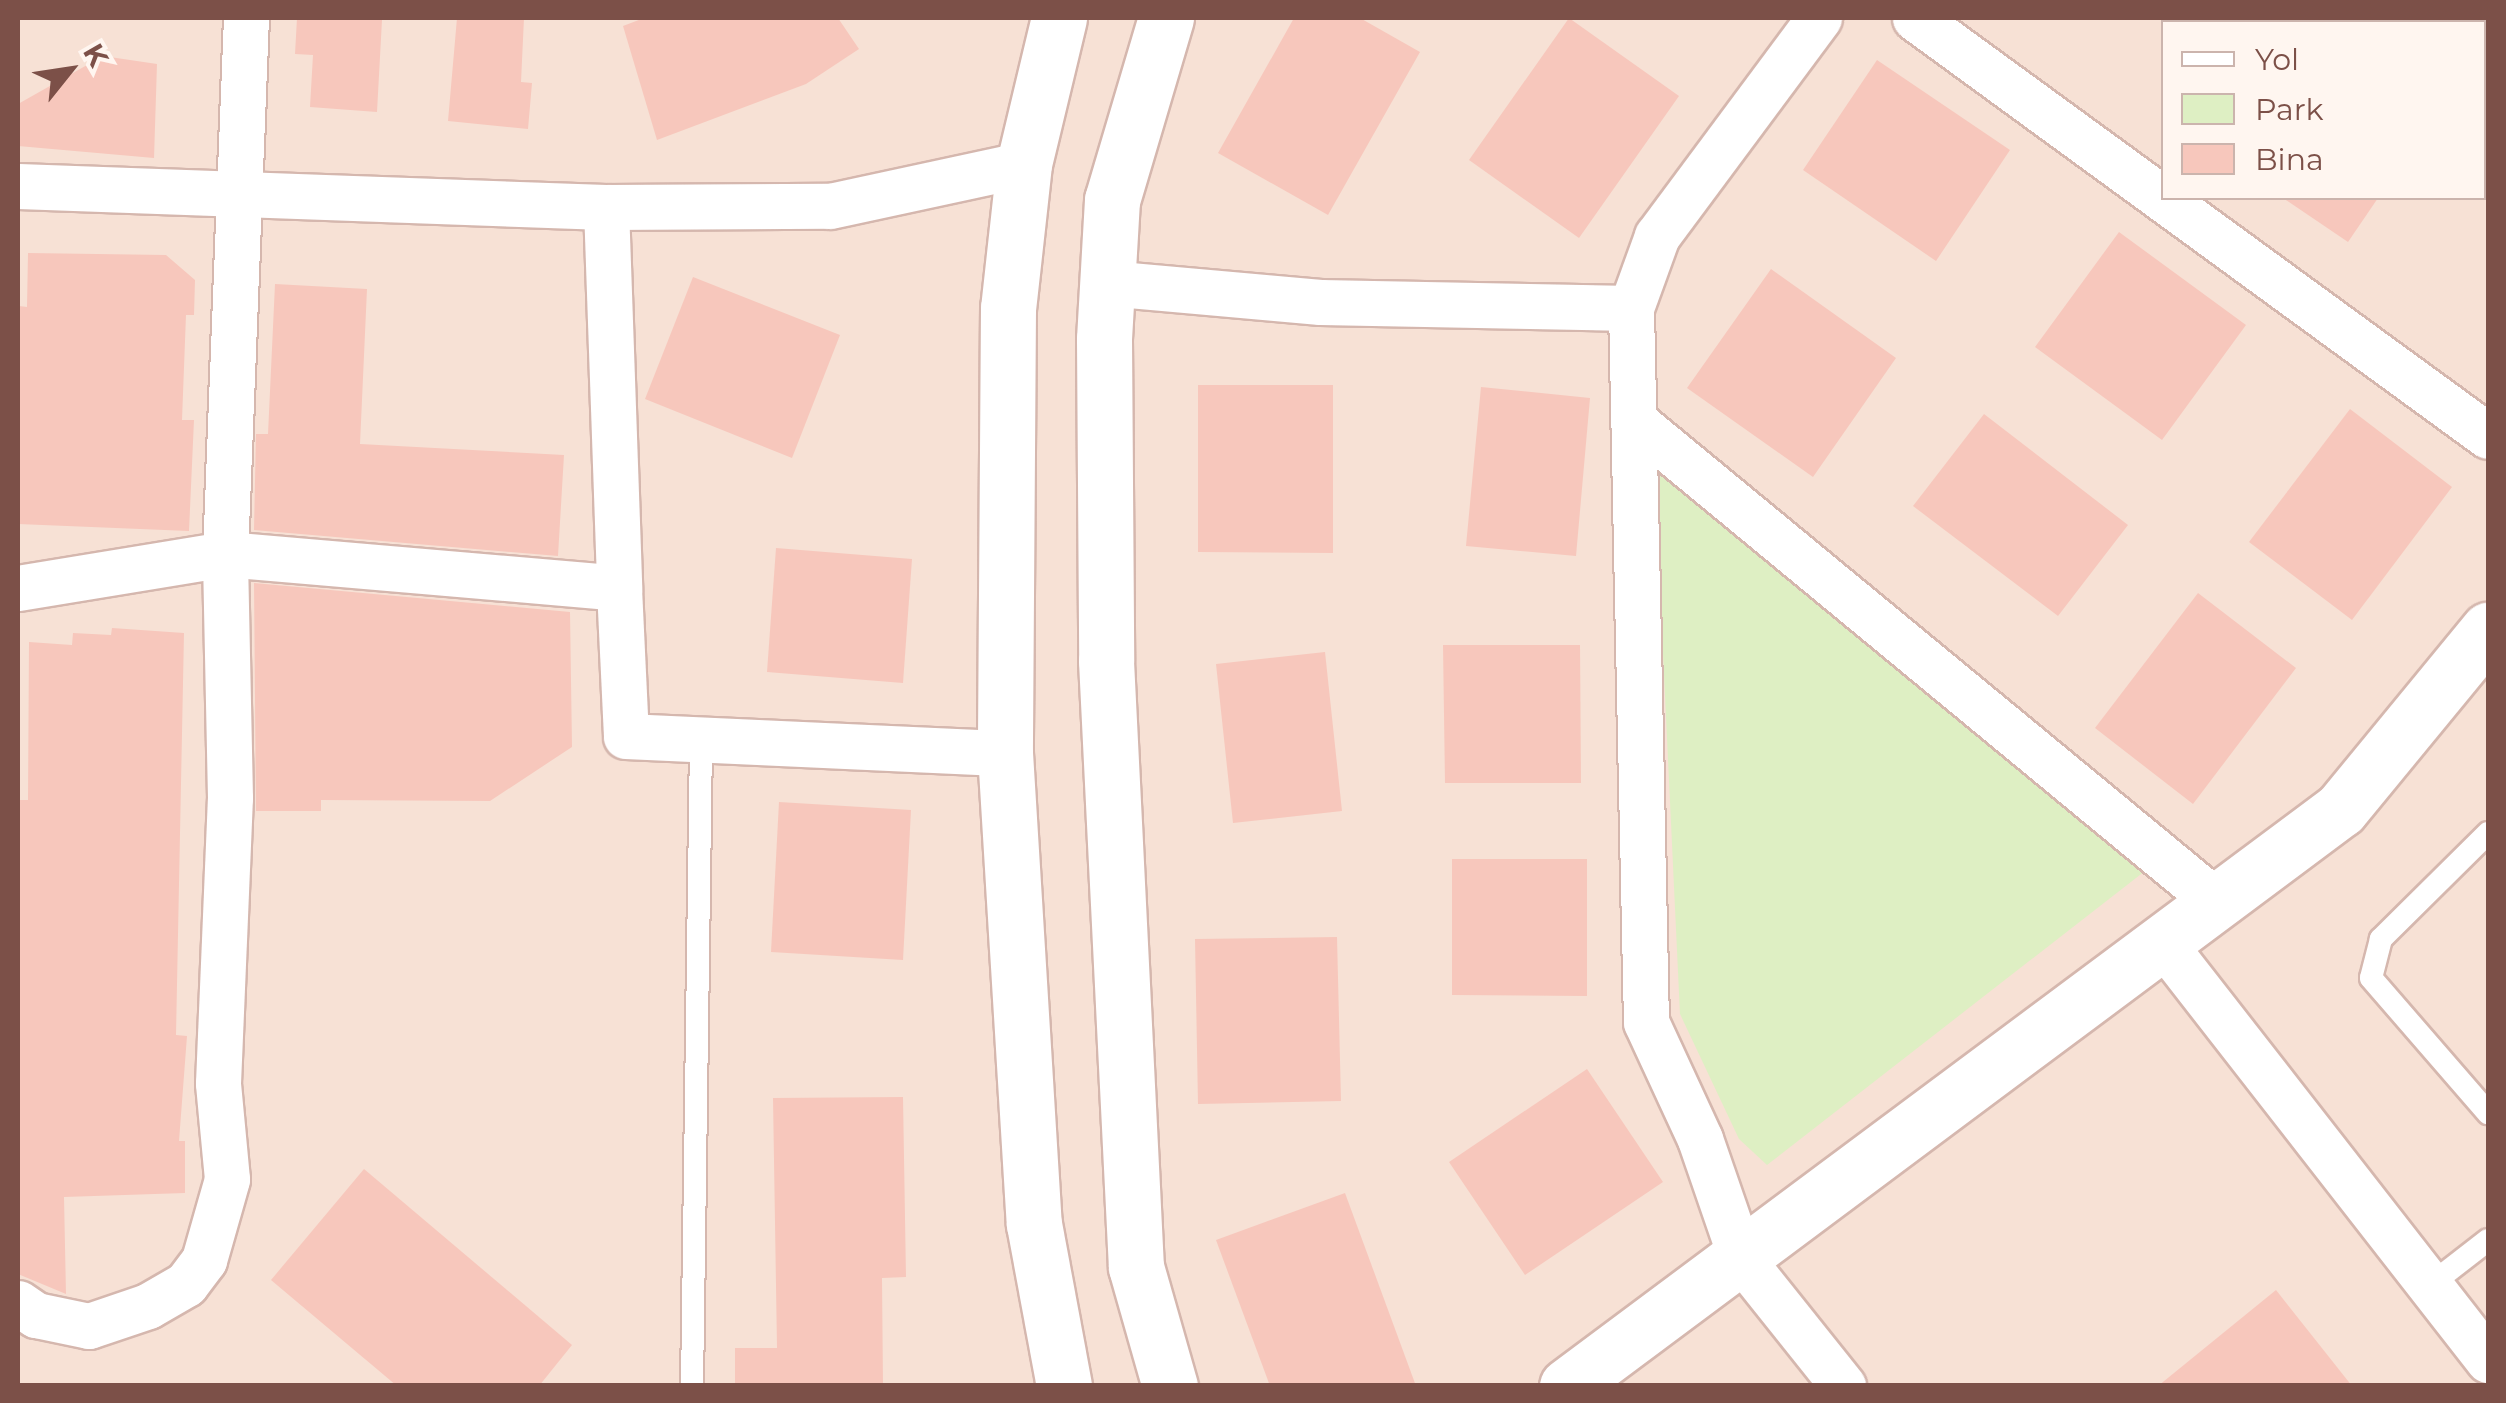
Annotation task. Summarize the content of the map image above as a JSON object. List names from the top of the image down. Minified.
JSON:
{"legend":["Yol","Park","Bina"],"north":"top right"}
